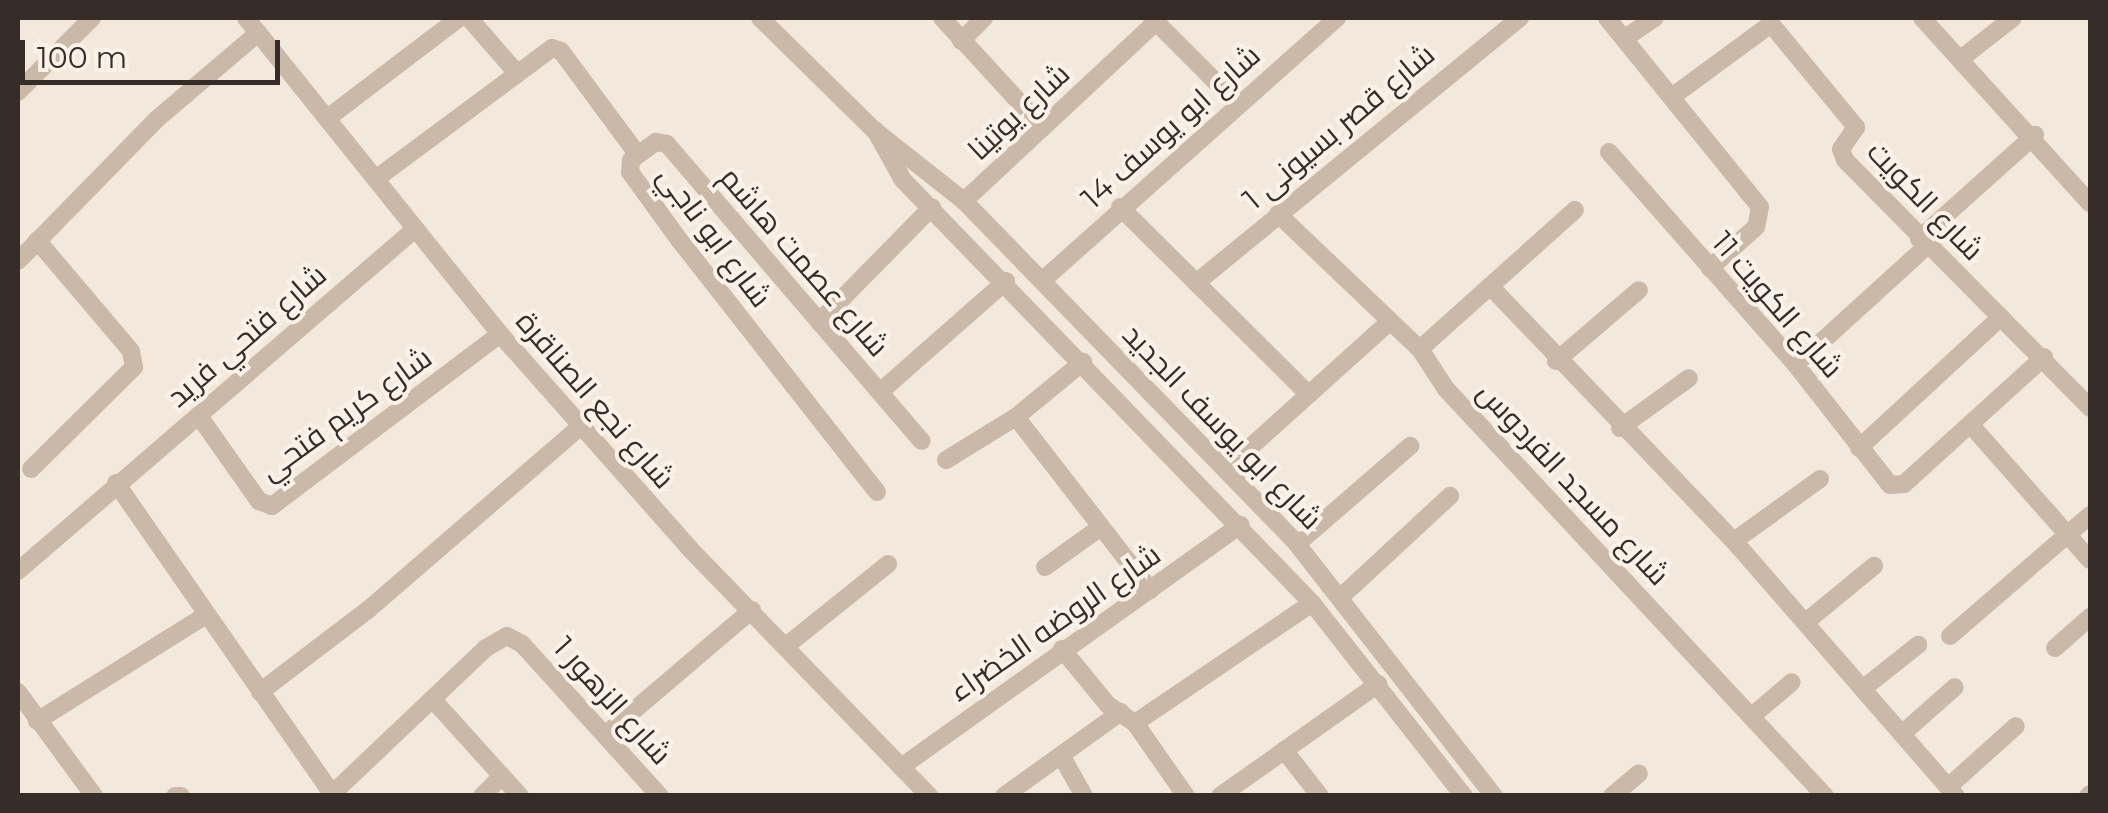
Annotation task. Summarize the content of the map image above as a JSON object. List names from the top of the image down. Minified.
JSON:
{"streets":{"street":["شارع يوتينا","شارع ابو يوسف 14","شارع قصر بسيونى 1","شارع الكويت","شارع ابو ناجي","شارع عصمت هاشم","شارع الكويت 11","شارع فتحي فريد","شارع نجع الصناقرة","شارع كريم فتحي","شارع ابو يوسف الجديد","شارع مسجد الفردوس","شارع الروضه الخضراء","شارع الزهور 1"]},"crossings":[["شارع يوتينا","شارع ابو يوسف الجديد"],["شارع ابو يوسف 14","شارع ابو يوسف الجديد"],["شارع قصر بسيونى 1","شارع مسجد الفردوس"],["شارع ابو ناجي","شارع عصمت هاشم"],["شارع ابو ناجي","شارع نجع الصناقرة"],["شارع فتحي فريد","شارع نجع الصناقرة"],["شارع فتحي فريد","شارع كريم فتحي"],["شارع نجع الصناقرة","شارع كريم فتحي"],["شارع نجع الصناقرة","شارع الروضه الخضراء"],["شارع ابو يوسف الجديد","شارع الروضه الخضراء"]],"scale_bar":"100 m"}
